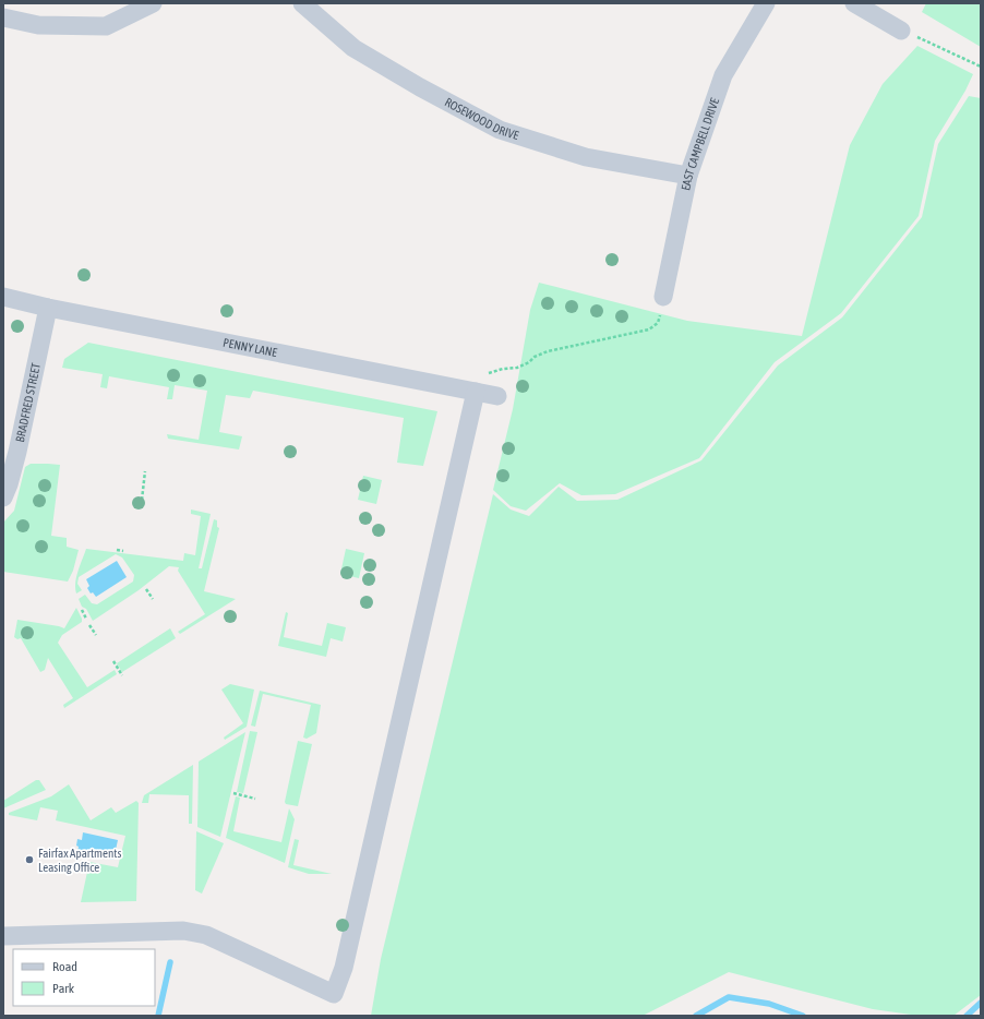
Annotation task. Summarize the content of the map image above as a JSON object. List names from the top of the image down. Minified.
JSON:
{"streets":{"street":["ROSEWOOD DRIVE","EAST CAMPBELL DRIVE","PENNY LANE","BRADFRED STREET"]},"crossings":[["ROSEWOOD DRIVE","EAST CAMPBELL DRIVE"],["PENNY LANE","BRADFRED STREET"]],"places":["Fairfax Apartments Leasing Office"],"legend":["Road","Park"]}
